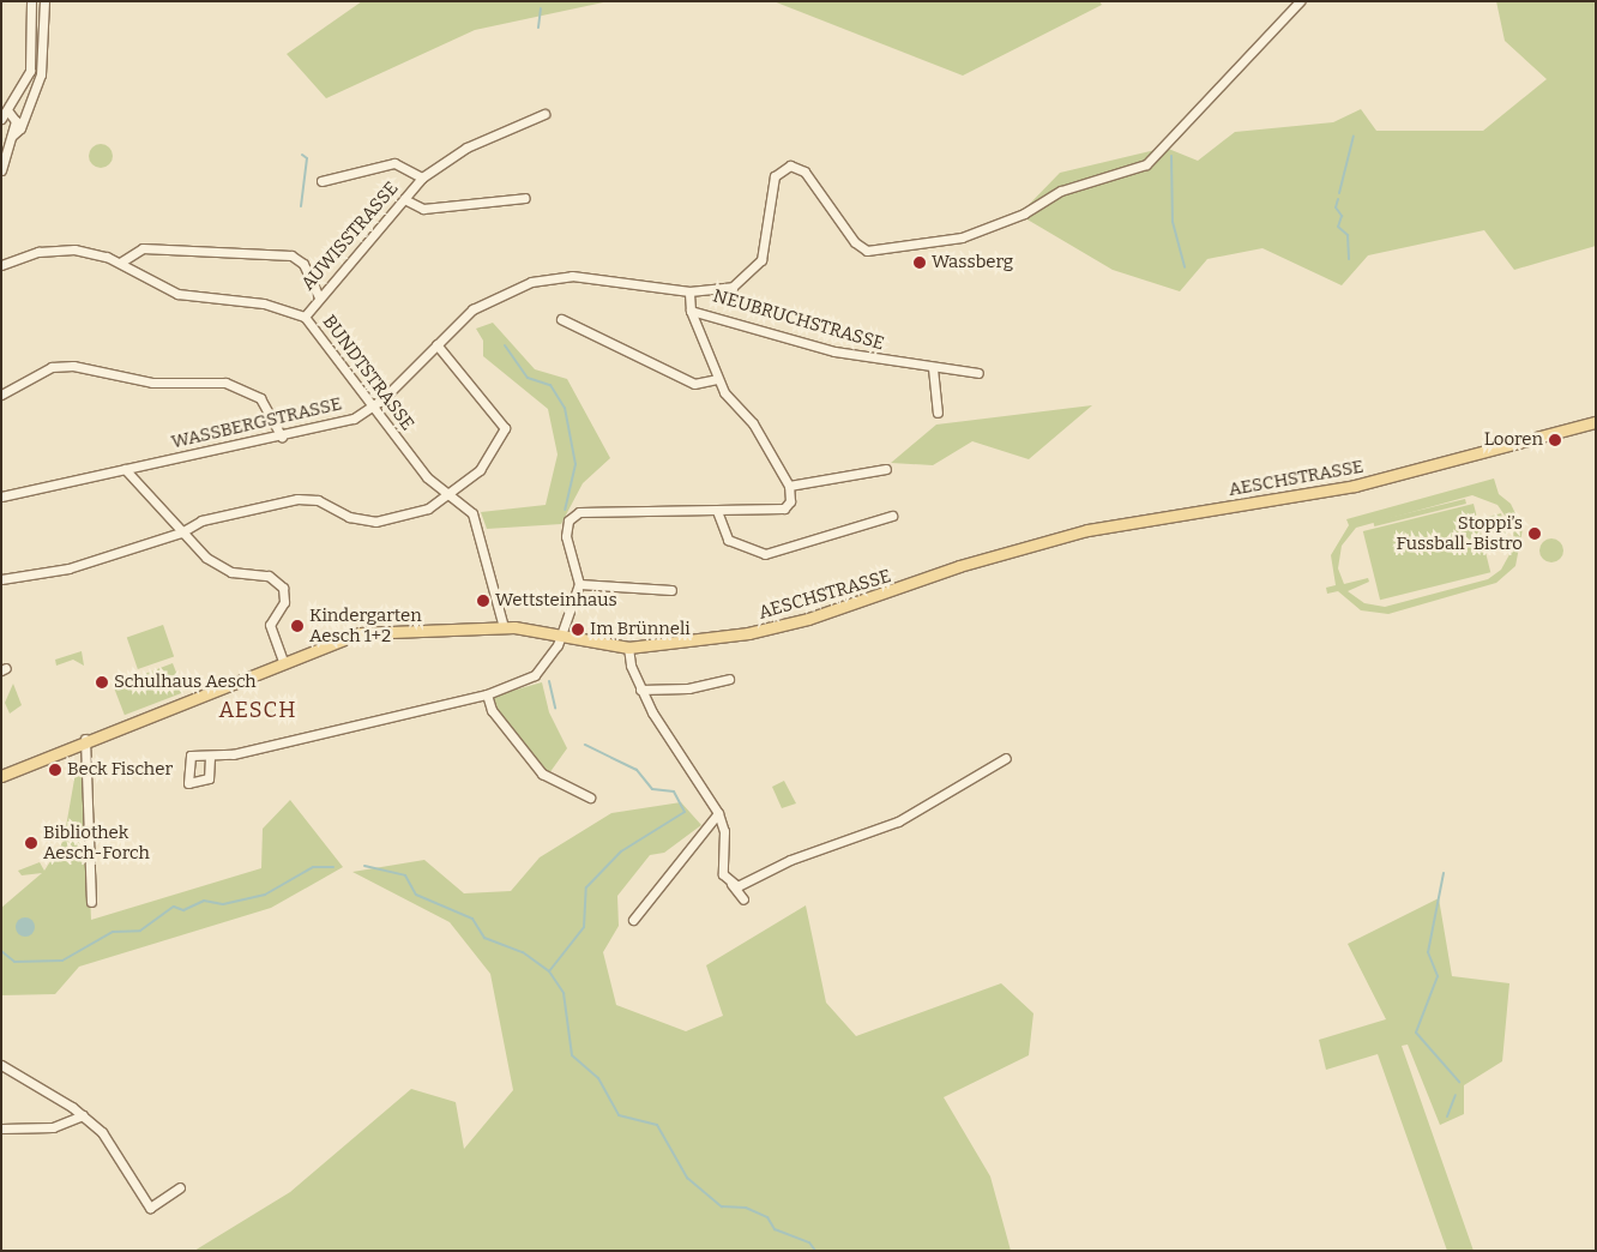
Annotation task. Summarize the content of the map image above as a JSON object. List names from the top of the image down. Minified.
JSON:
{"streets":{"main road":["AESCHSTRASSE"],"street":["AUWISSTRASSE","NEUBRUCHSTRASSE","BUNDTSTRASSE","WASSBERGSTRASSE"]},"crossings":[["AUWISSTRASSE","BUNDTSTRASSE"],["BUNDTSTRASSE","WASSBERGSTRASSE"],["BUNDTSTRASSE","AESCHSTRASSE"]],"districts":["AESCH"],"places":["Wassberg","Looren","Stoppi’s Fussball-Bistro","Wettsteinhaus","Kindergarten Aesch 1+2","Im Brünneli","Schulhaus Aesch","Beck Fischer","Bibliothek Aesch-Forch"]}
